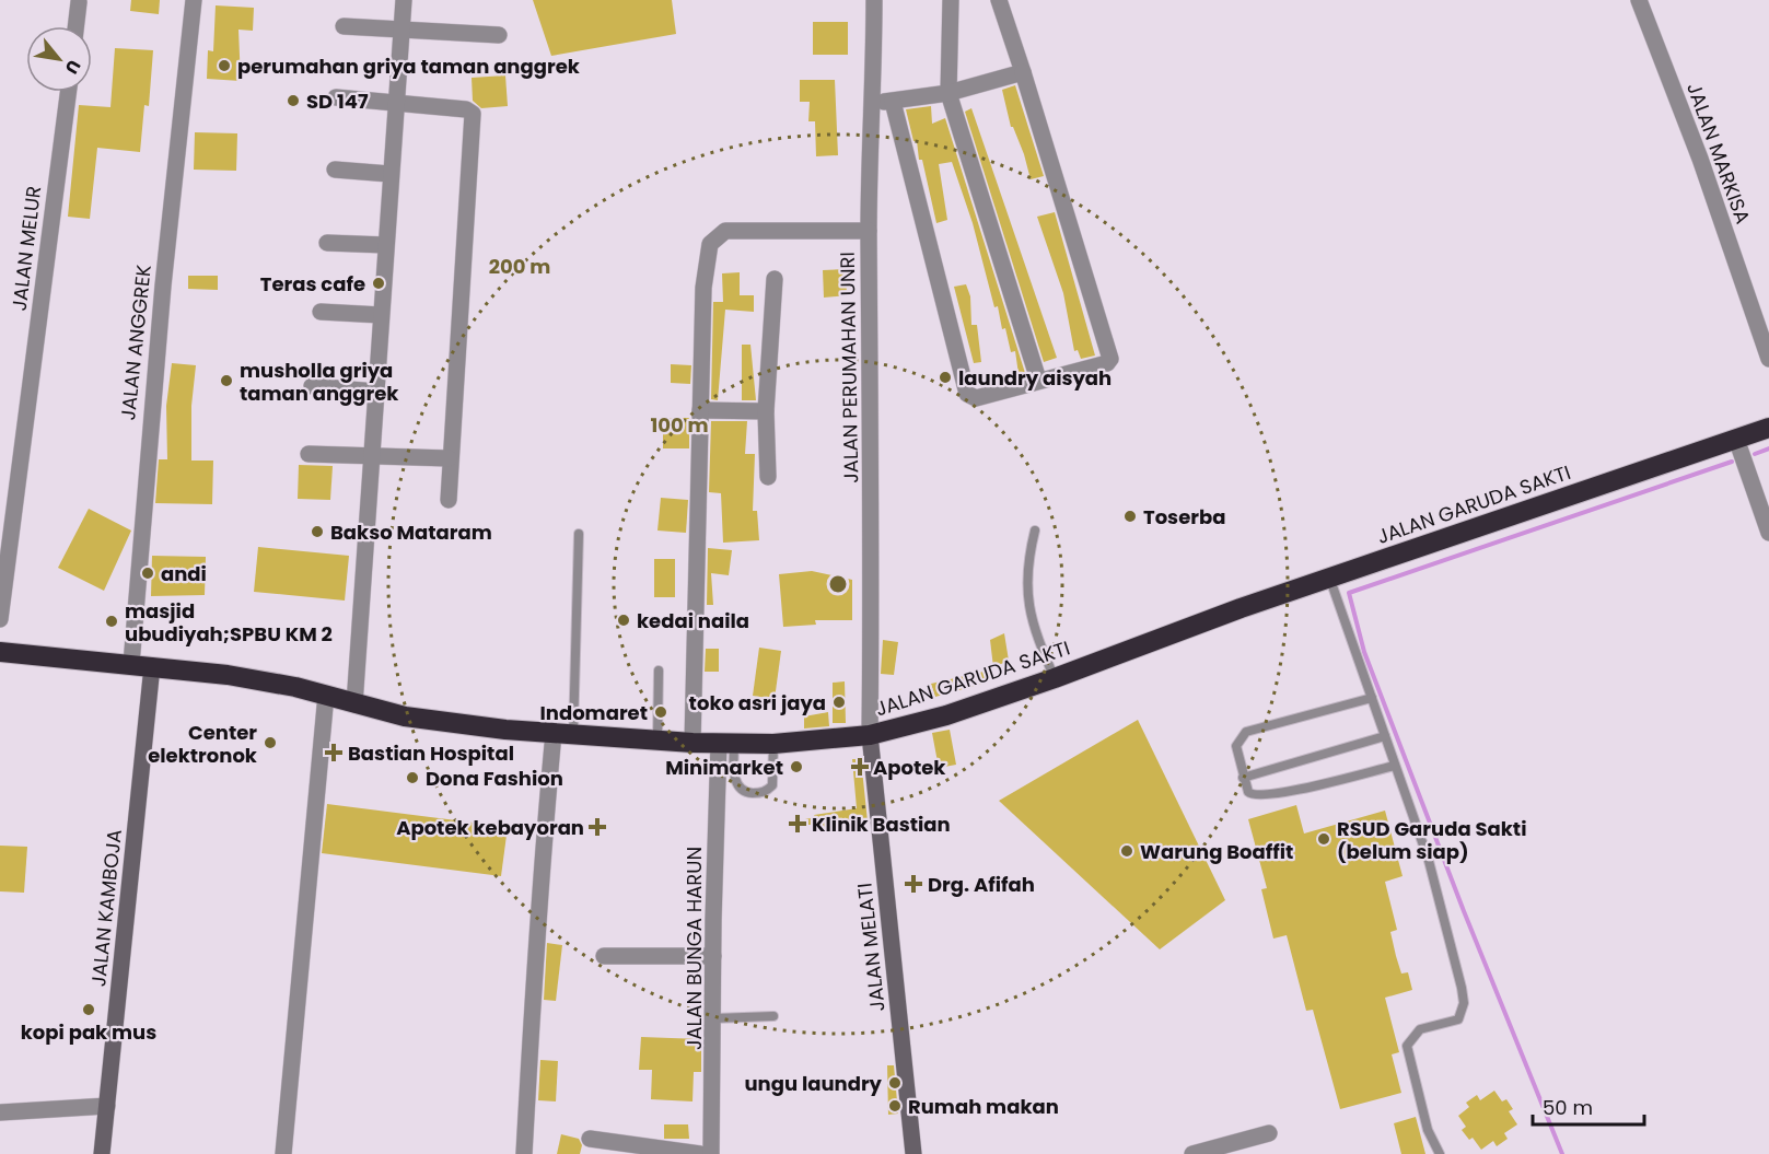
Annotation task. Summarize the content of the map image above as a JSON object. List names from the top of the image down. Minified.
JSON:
{"streets":{"highway":["JALAN GARUDA SAKTI"],"street":["JALAN MARKISA","JALAN MELUR","JALAN ANGGREK","JALAN PERUMAHAN UNRI","JALAN KAMBOJA","JALAN MELATI","JALAN BUNGA HARUN"]},"crossings":[["JALAN ANGGREK","JALAN GARUDA SAKTI"],["JALAN PERUMAHAN UNRI","JALAN GARUDA SAKTI"],["JALAN PERUMAHAN UNRI","JALAN MELATI"],["JALAN GARUDA SAKTI","JALAN KAMBOJA"],["JALAN GARUDA SAKTI","JALAN MELATI"],["JALAN GARUDA SAKTI","JALAN BUNGA HARUN"]],"places":{"other":["perumahan griya taman anggrek","SD 147","Teras cafe","laundry aisyah","musholla griya taman anggrek","Toserba","Bakso Mataram","andi","kedai naila","masjid ubudiyah;SPBU KM 2","toko asri jaya","Indomaret","Center elektronok","Minimarket","Dona Fashion","RSUD Garuda Sakti (belum siap)","Warung Boaffit","kopi pak mus","ungu laundry","Rumah makan"],"health":["Bastian Hospital","Apotek","Klinik Bastian","Apotek kebayoran","Drg. Afifah"]},"scale_bar":"50 m","north":"bottom right","rings":["200 m","100 m"]}
